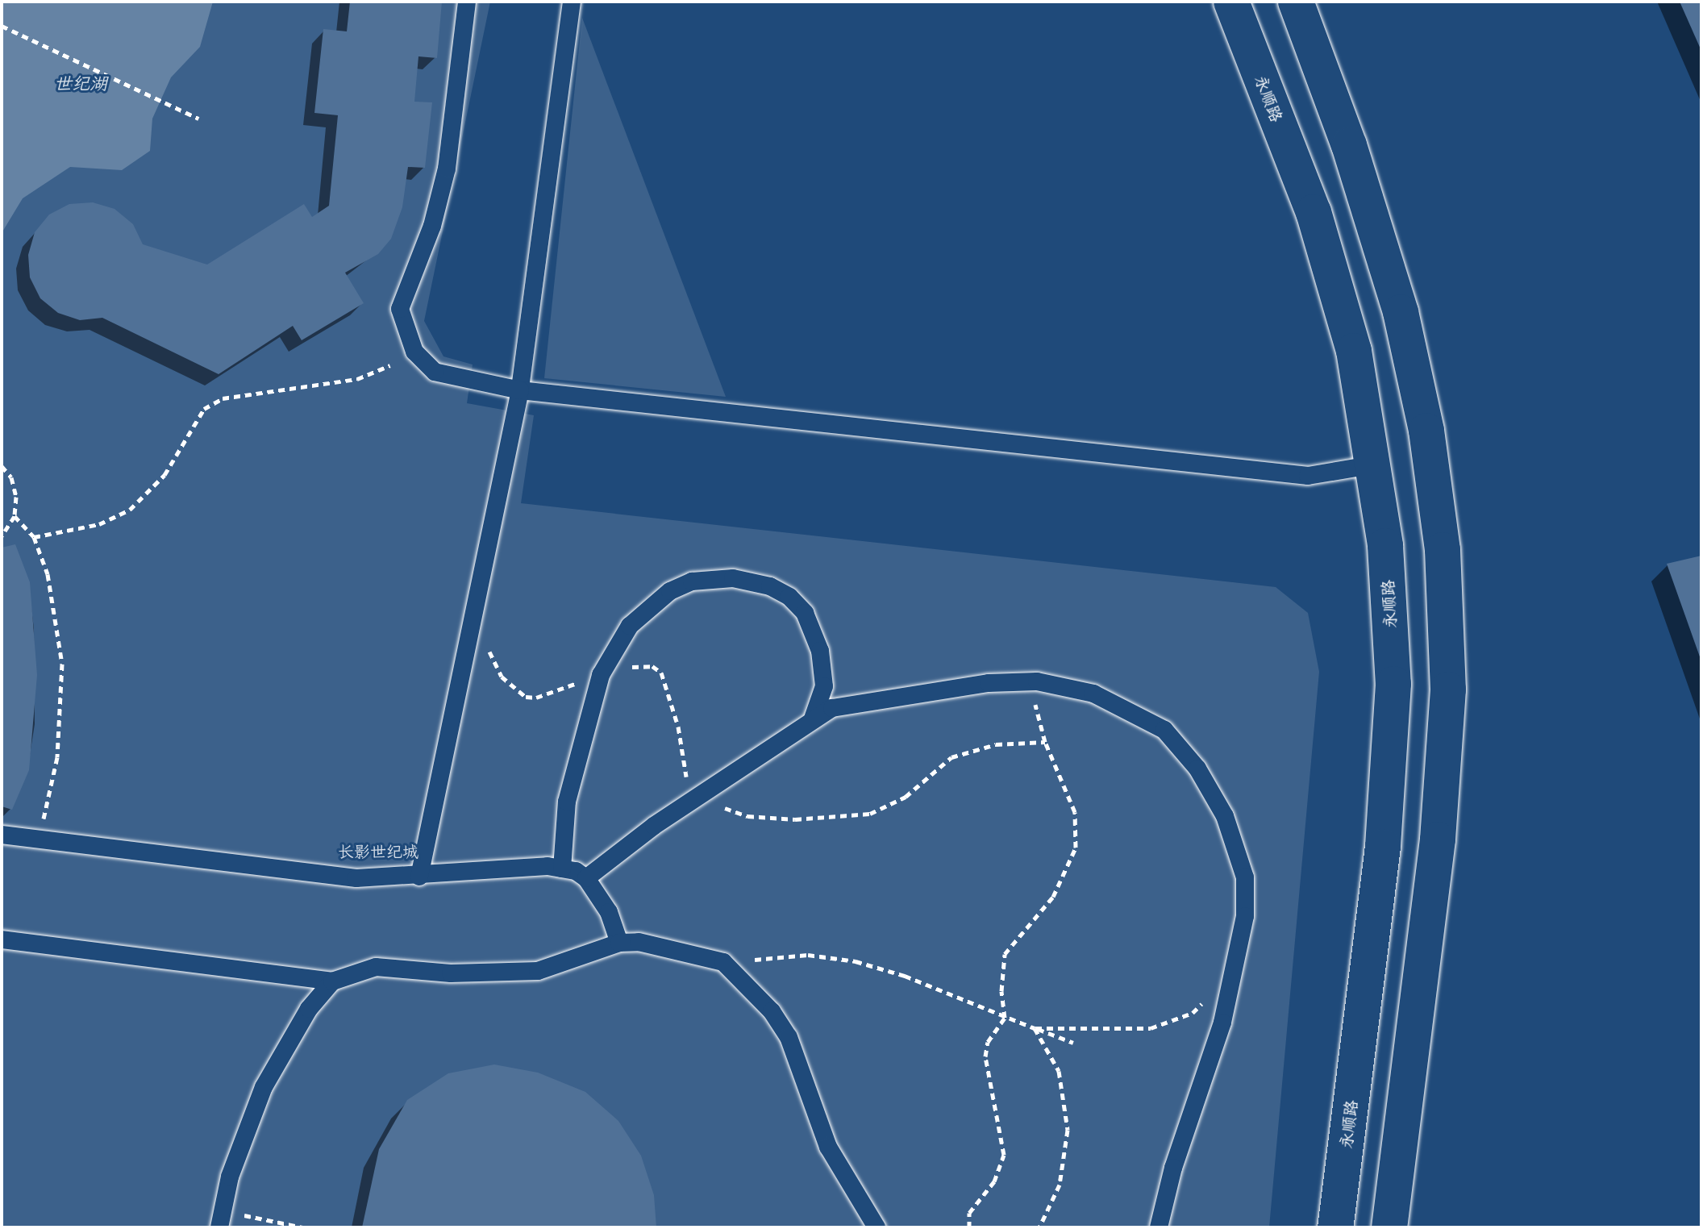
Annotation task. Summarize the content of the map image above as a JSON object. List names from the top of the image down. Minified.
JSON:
{"streets":{"main road":["永顺路"]},"water":["世纪湖"],"parks":["长影世纪城"]}
